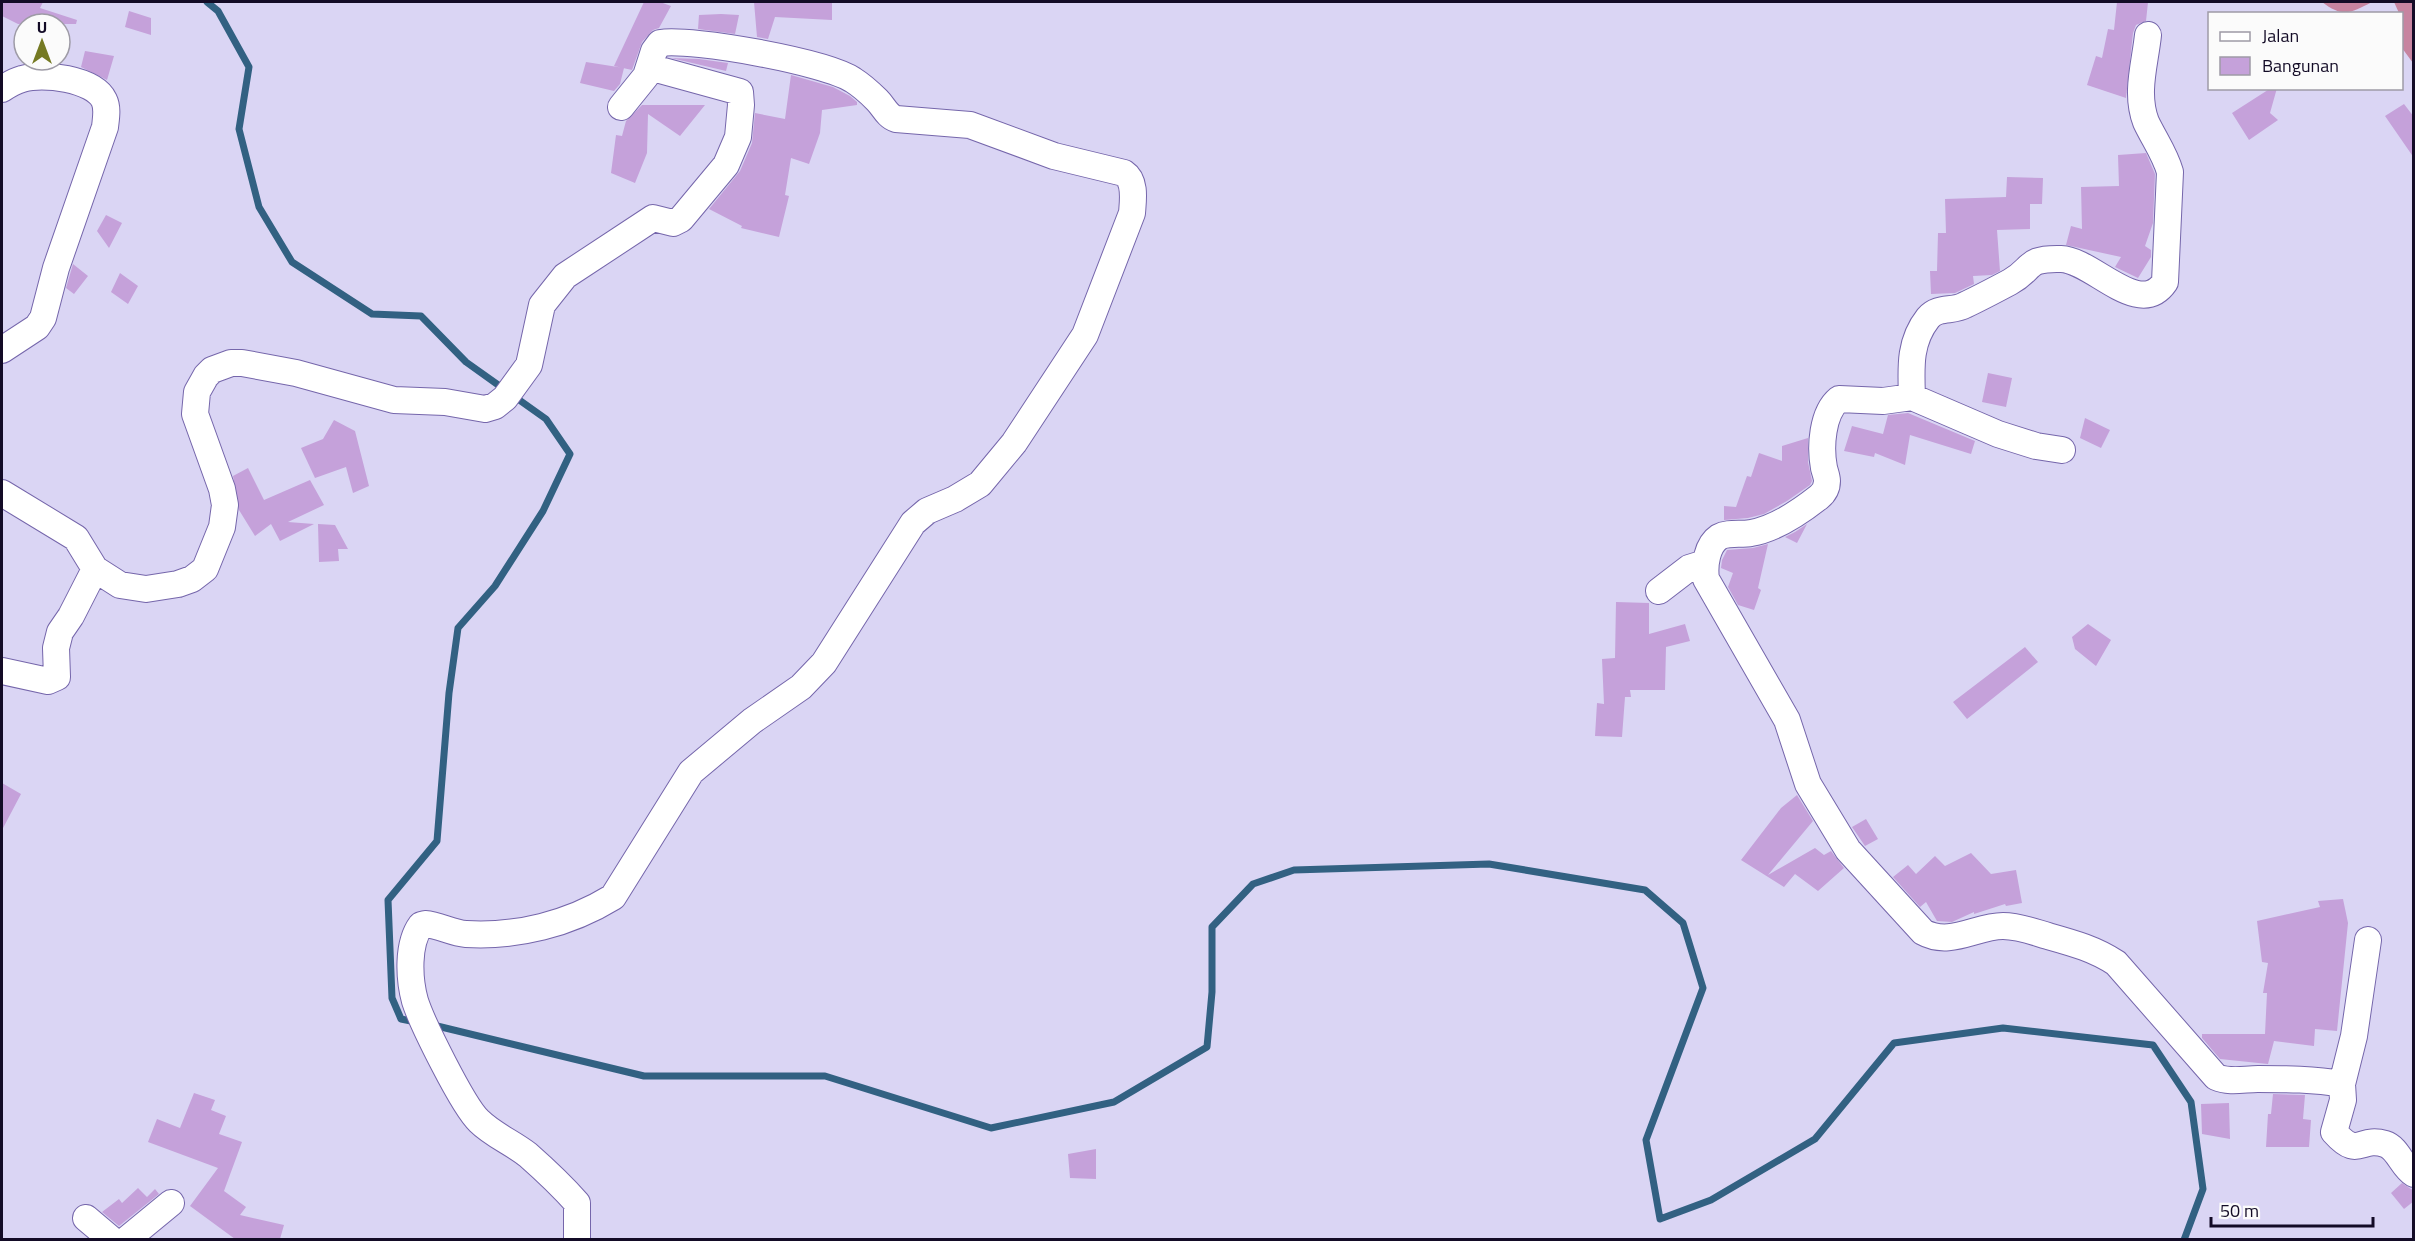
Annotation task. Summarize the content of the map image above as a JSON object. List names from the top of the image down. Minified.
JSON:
{"legend":["Jalan","Bangunan"],"scale_bar":"50 m","north":"top"}
